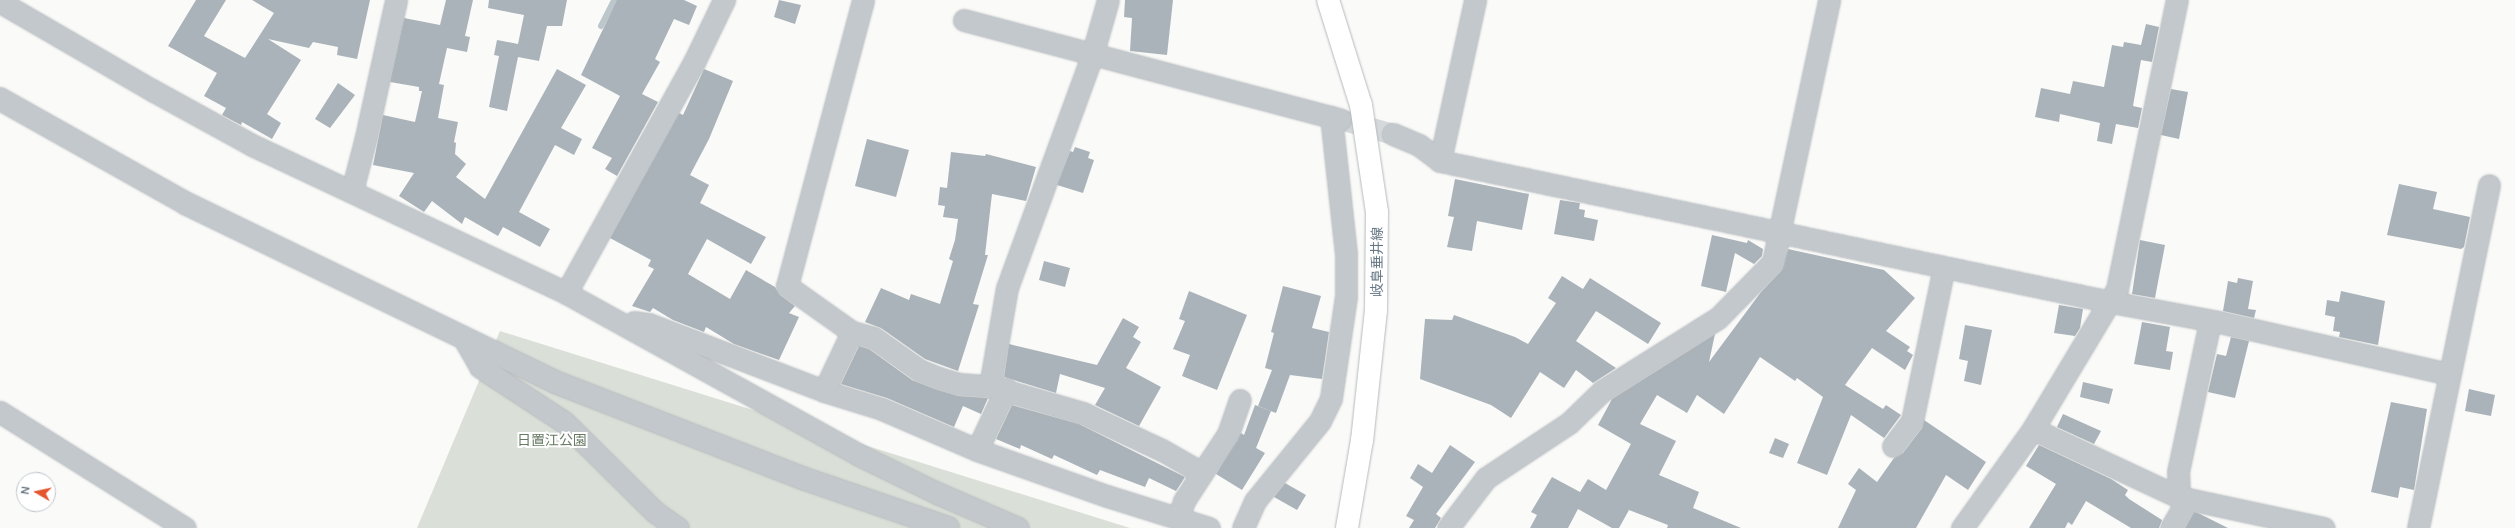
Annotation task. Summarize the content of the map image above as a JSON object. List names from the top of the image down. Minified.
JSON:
{"streets":{"main road":["岐阜垂井線"]},"parks":["日置江公園"],"north":"left"}
